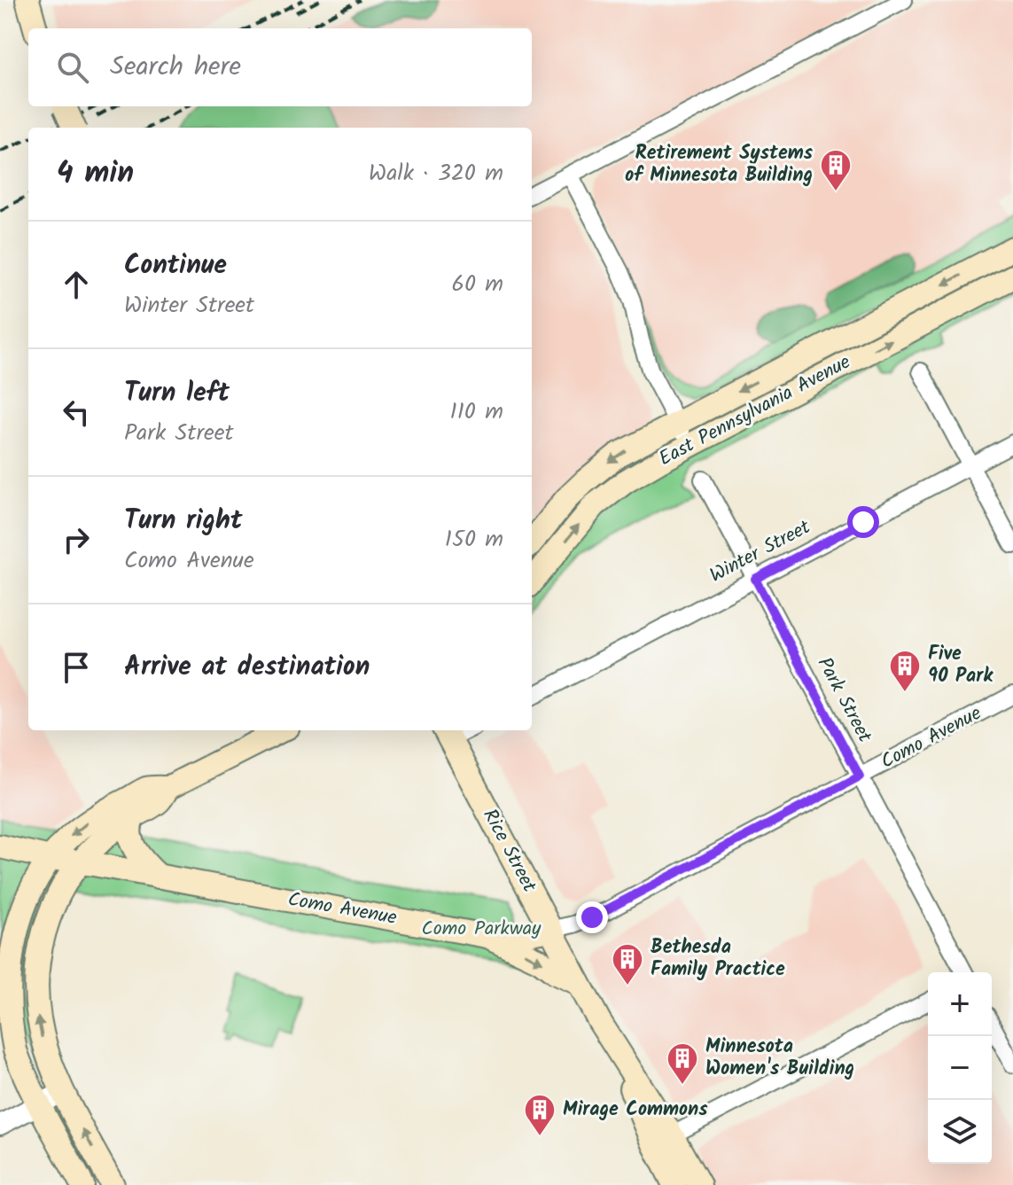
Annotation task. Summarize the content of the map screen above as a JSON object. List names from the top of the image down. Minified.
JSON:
{"streets":{"main road":["East Pennsylvania Avenue","Como Avenue","Rice Street"],"street":["Winter Street","Park Street"]},"crossings":[["Winter Street","Park Street"],["Park Street","Como Avenue"],["Como Avenue","Rice Street"]],"parks":["Como Parkway"],"places":{"building":["Retirement Systems of Minnesota Building","Five 90 Park","Bethesda Family Practice","Minnesota Women's Building","Mirage Commons"]},"page":{"search":"Search here","heading":["4 min","Walk · 320 m"],"list":[["Continue","Winter Street","60 m"],["Turn left","Park Street","110 m"],["Turn right","Como Avenue","150 m"],"Arrive at destination"],"map_buttons":["+","−"]}}
